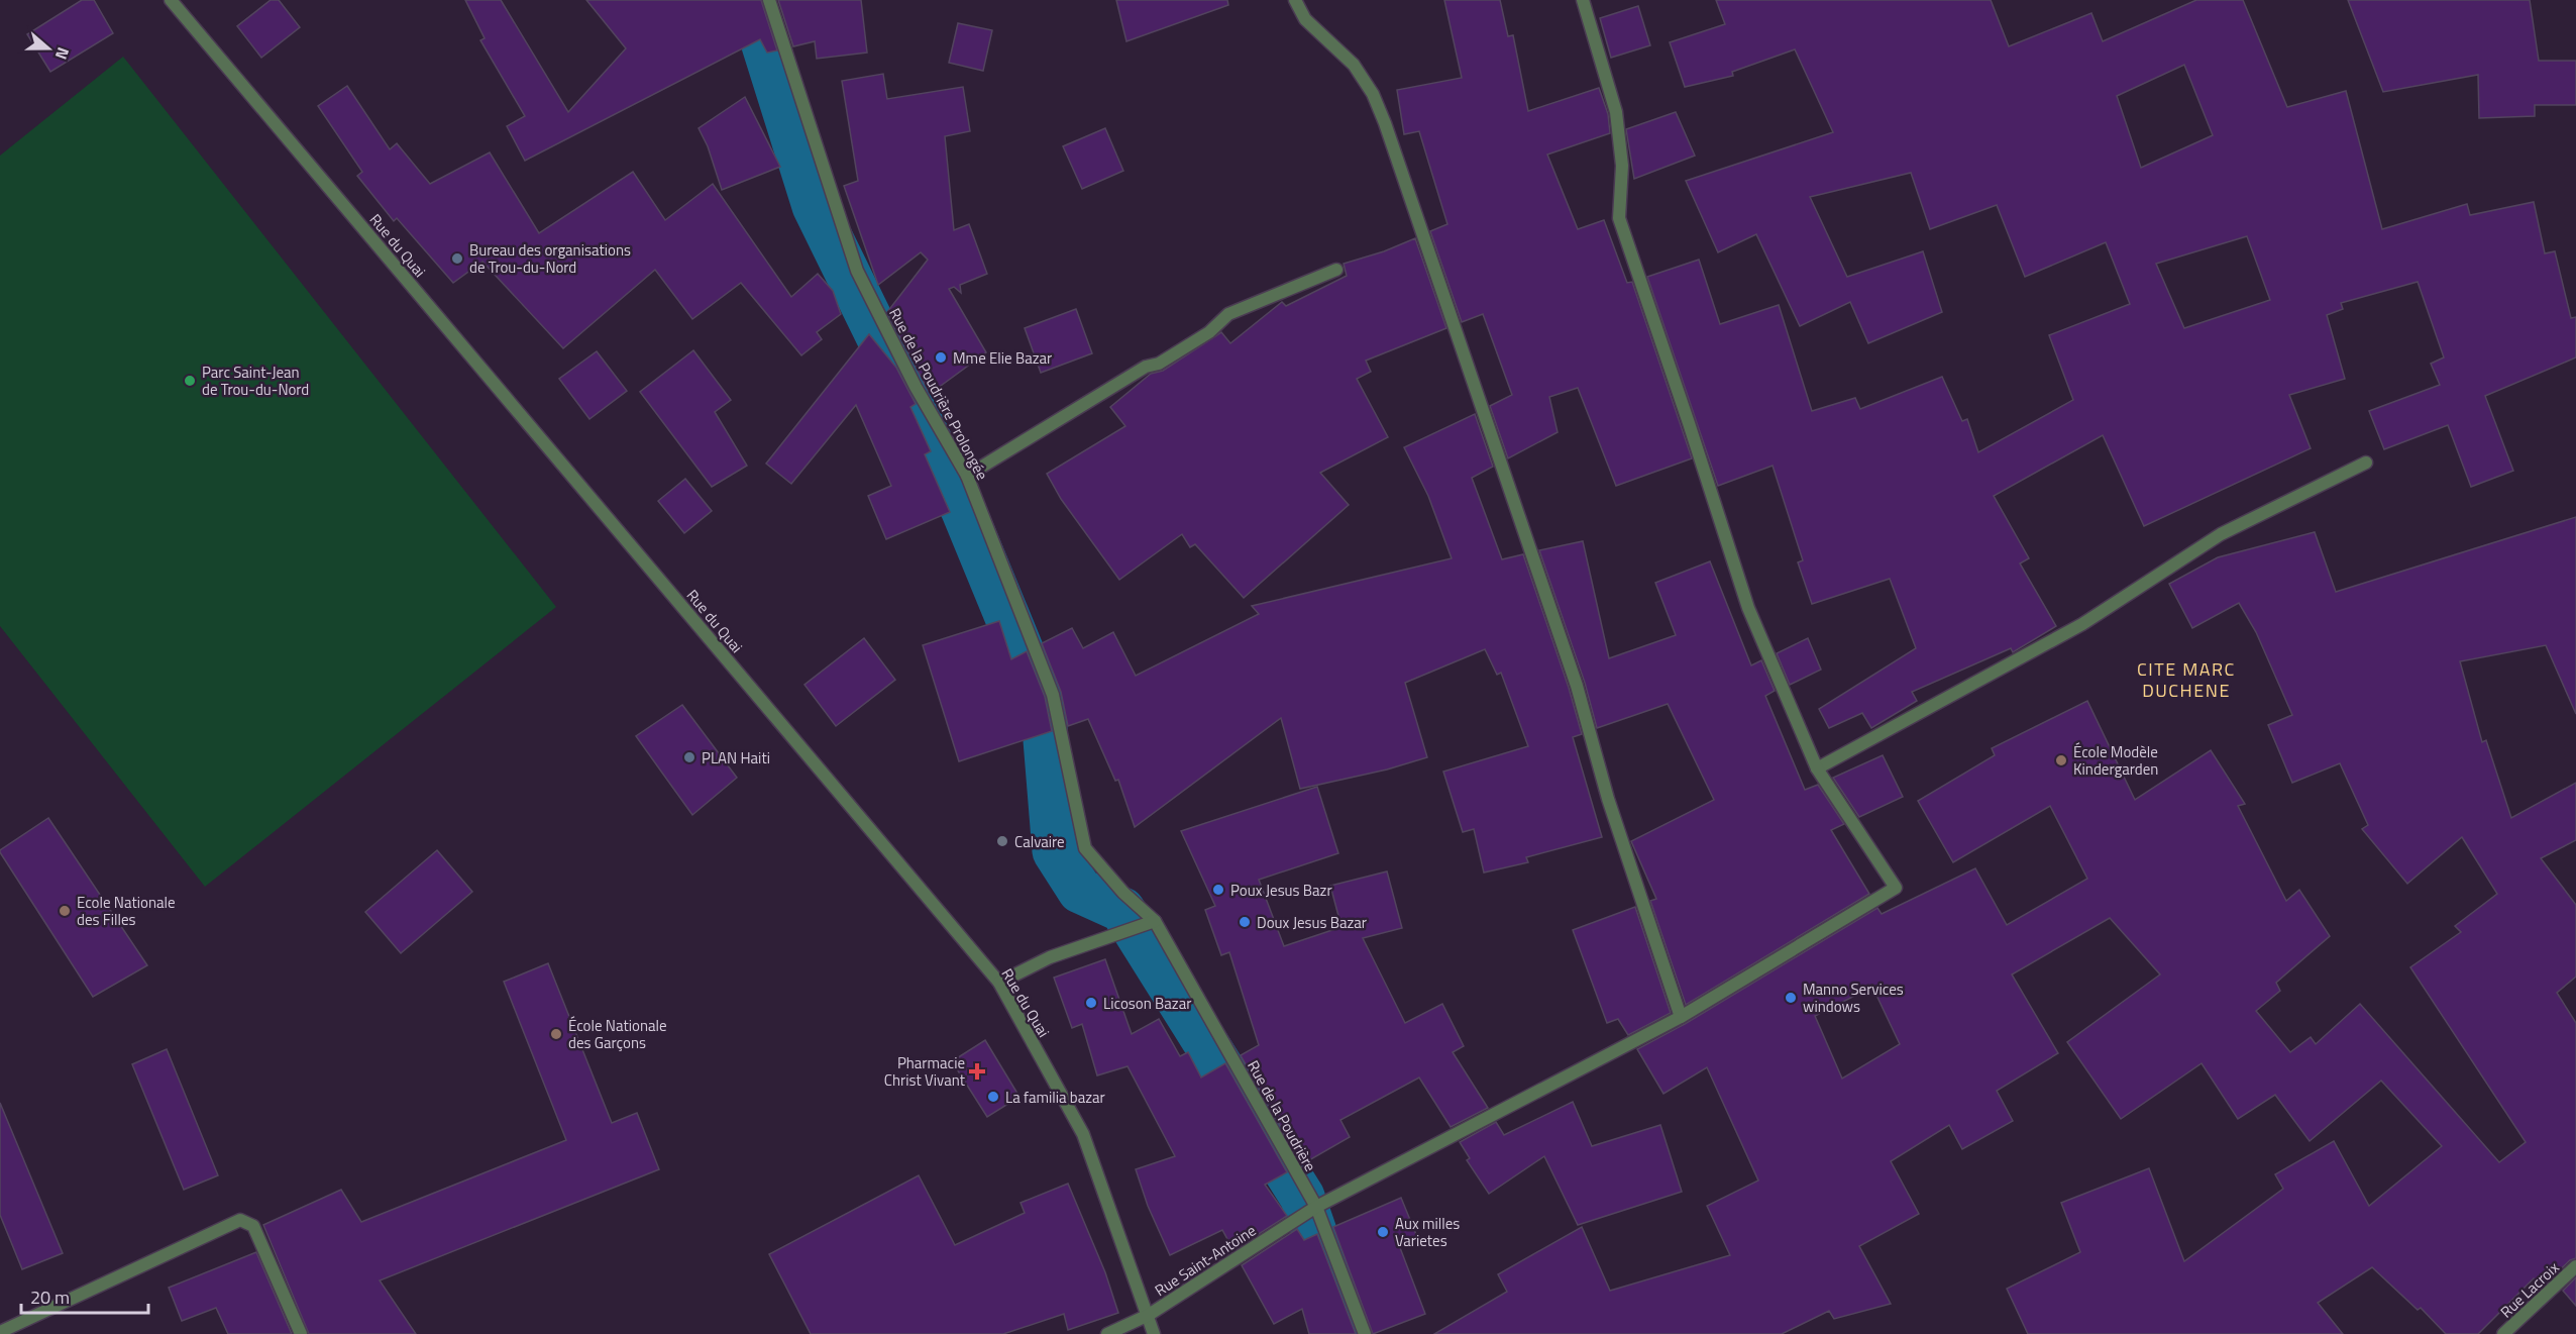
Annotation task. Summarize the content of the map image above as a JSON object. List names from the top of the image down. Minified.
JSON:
{"streets":{"street":["Rue du Quai","Rue de la Poudrière Prolongée","Rue de la Poudrière","Rue Saint-Antoine","Rue Lacroix"]},"crossings":[["Rue du Quai","Rue Saint-Antoine"],["Rue de la Poudrière Prolongée","Rue de la Poudrière"],["Rue de la Poudrière","Rue Saint-Antoine"]],"districts":["CITE MARC DUCHENE"],"places":{"other":["Bureau des organisations de Trou-du-Nord","Mme Elie Bazar","Parc Saint-Jean de Trou-du-Nord","PLAN Haiti","École Modèle Kindergarden","Calvaire","Poux Jesus Bazr","Ecole Nationale des Filles","Doux Jesus Bazar","Manno Services windows","Licoson Bazar","École Nationale des Garçons","La familia bazar","Aux milles Varietes"],"health":["Pharmacie Christ Vivant"]},"scale_bar":"20 m","north":"right"}
